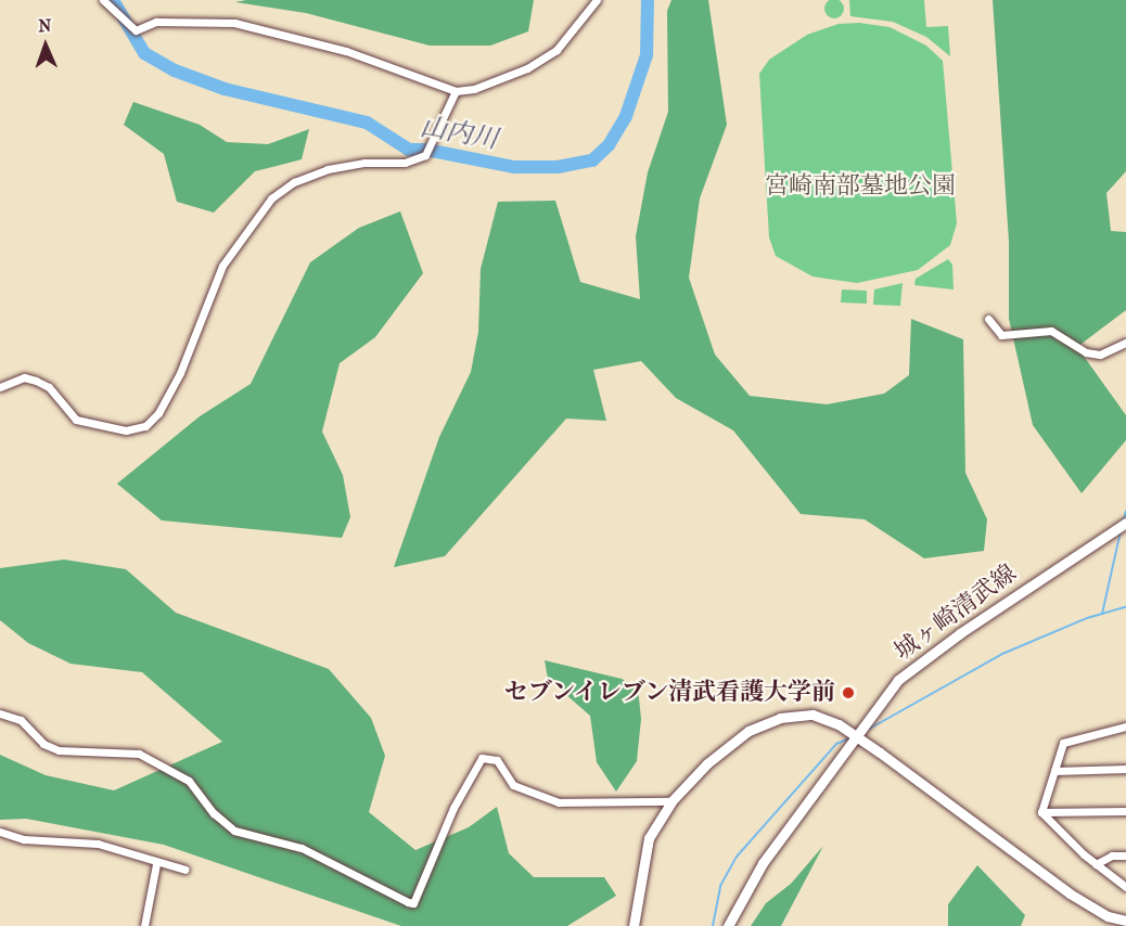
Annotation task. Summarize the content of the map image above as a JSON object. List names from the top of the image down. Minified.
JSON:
{"streets":{"street":["城ヶ崎清武線"]},"water":["山内川"],"parks":["宮崎南部墓地公園"],"places":["セブンイレブン清武看護大学前"],"north":"top"}
